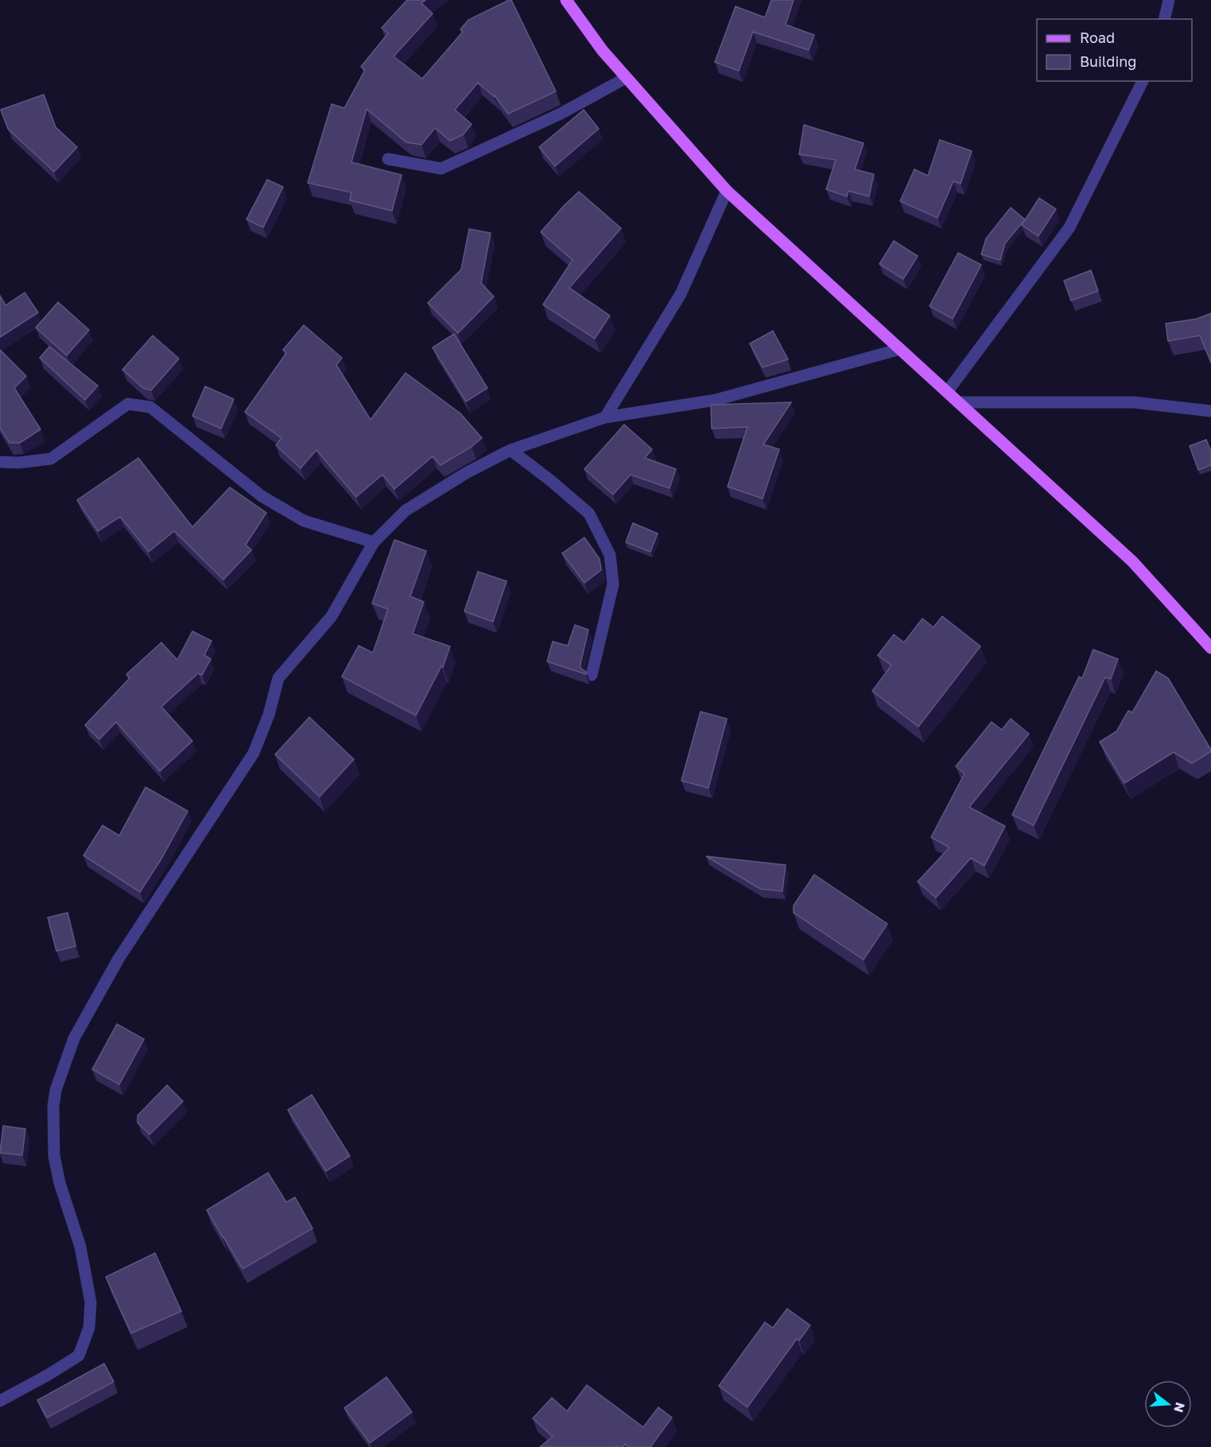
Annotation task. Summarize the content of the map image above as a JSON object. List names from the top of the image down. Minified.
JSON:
{"legend":["Road","Building"],"north":"right"}
